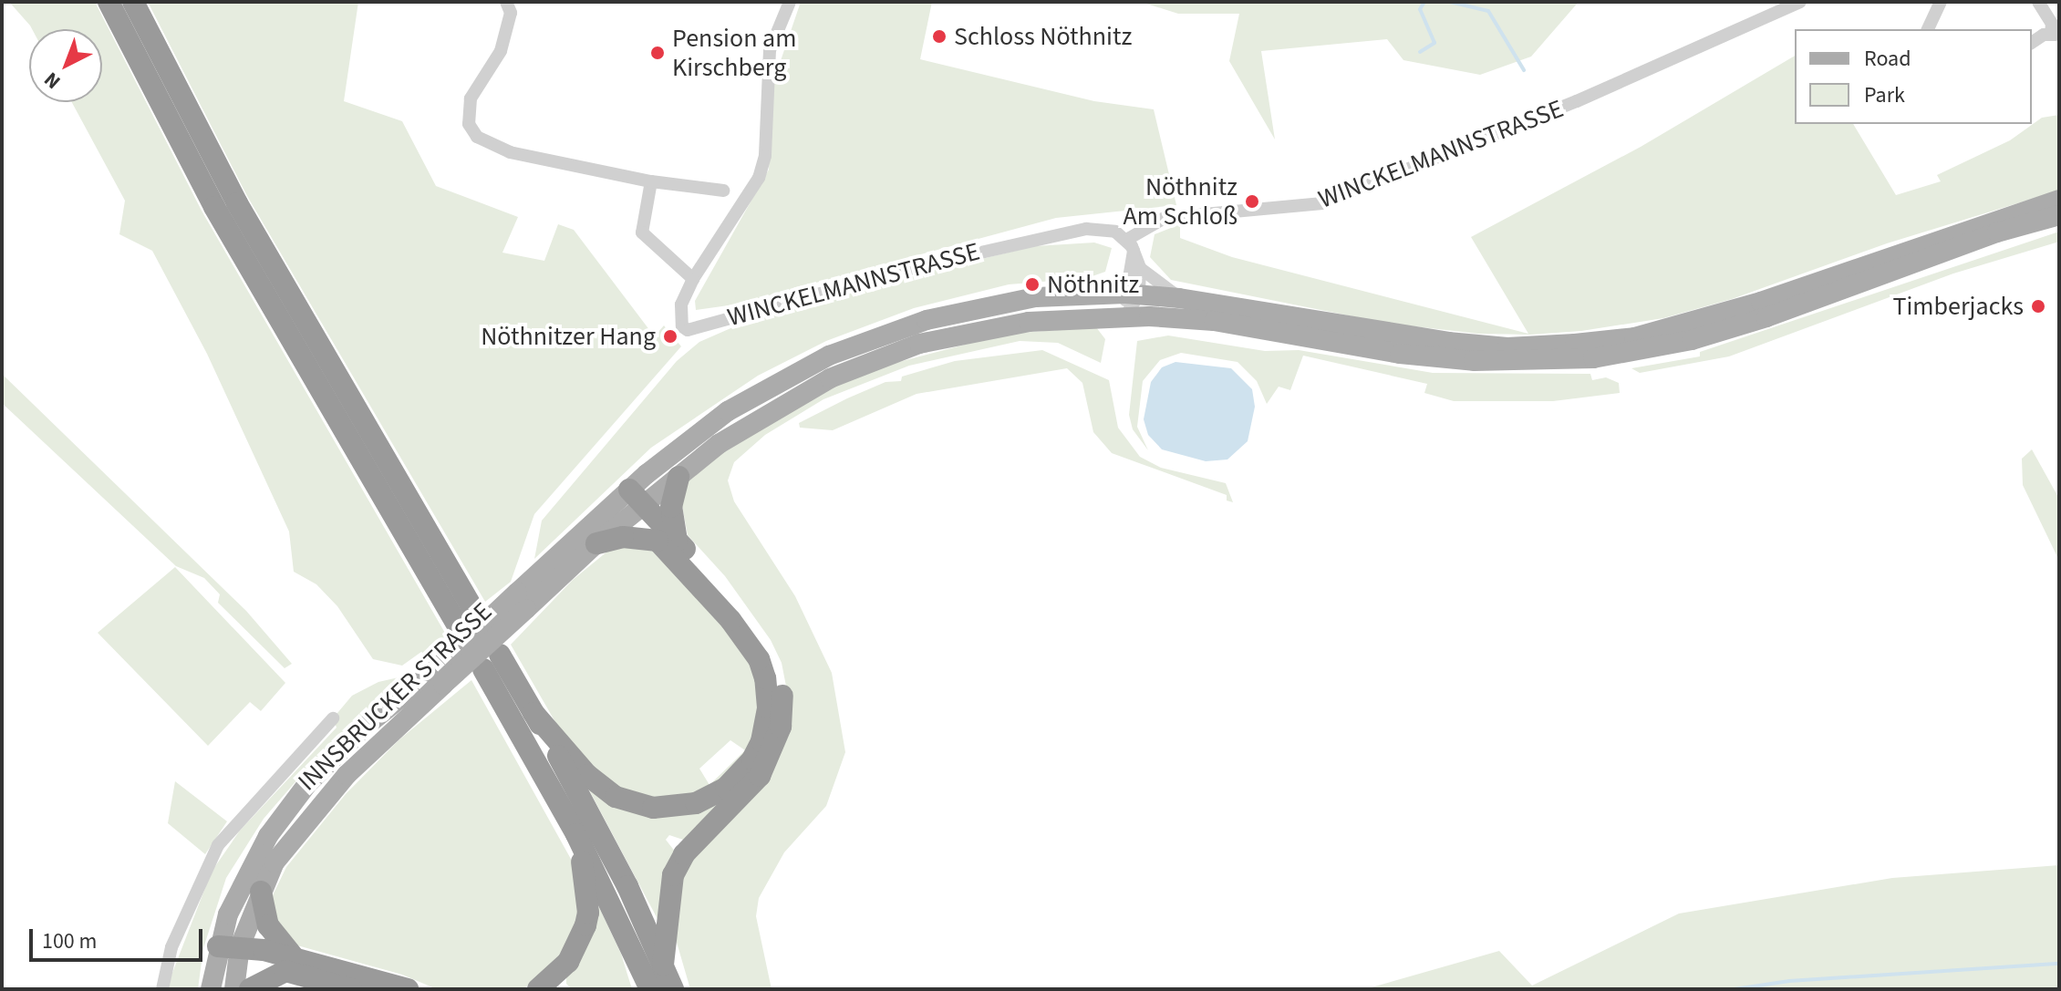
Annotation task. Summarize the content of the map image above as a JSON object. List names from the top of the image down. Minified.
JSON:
{"streets":{"main road":["INNSBRUCKER STRASSE"],"street":["WINCKELMANNSTRASSE"]},"places":["Schloss Nöthnitz","Pension am Kirschberg","Nöthnitz Am Schloß","Nöthnitz","Timberjacks","Nöthnitzer Hang"],"legend":["Road","Park"],"scale_bar":"100 m","north":"bottom left"}
